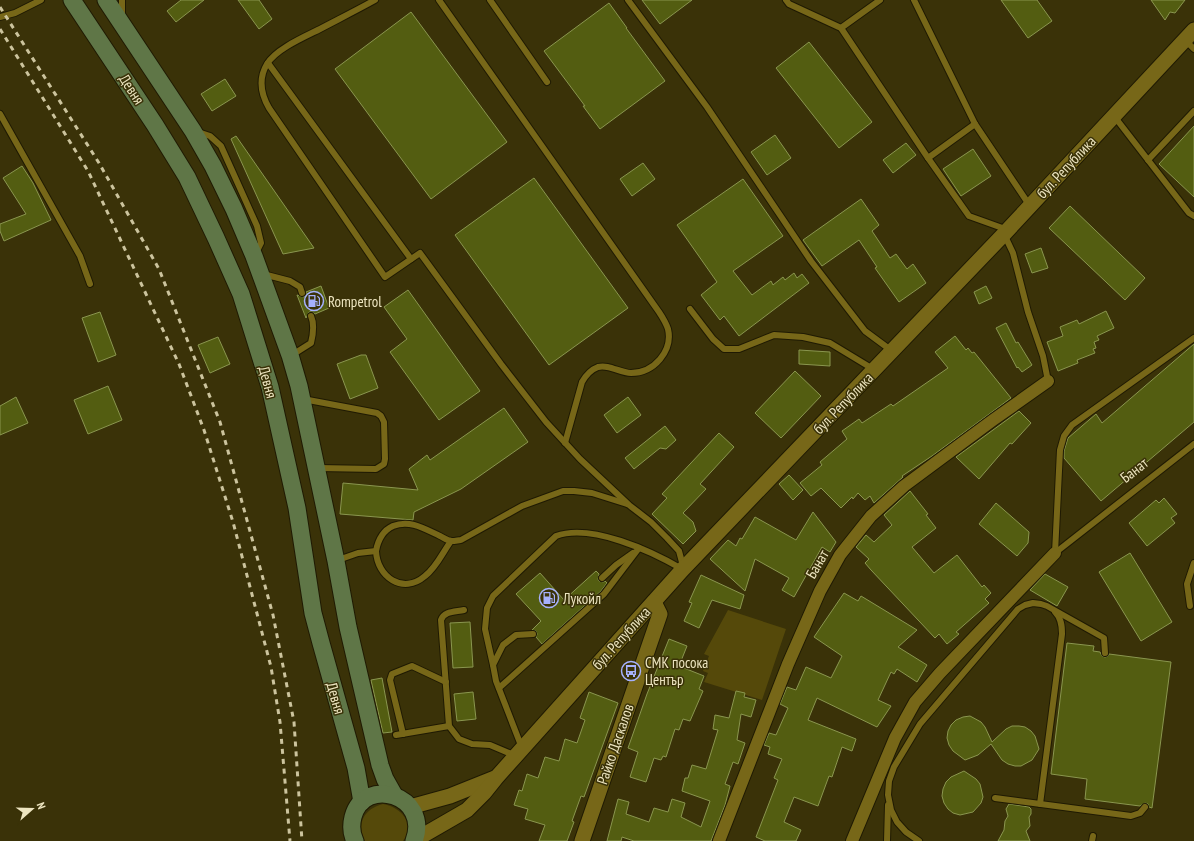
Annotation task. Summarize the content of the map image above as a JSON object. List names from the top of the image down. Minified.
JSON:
{"streets":{"main road":["Девня"],"street":["бул. Република","Банат","Райко Даскалов"]},"crossings":[["бул. Република","Райко Даскалов"]],"places":{"fuel station":["Rompetrol","Лукойл"],"bus stop":["СМК посока Център"]},"north":"right"}
